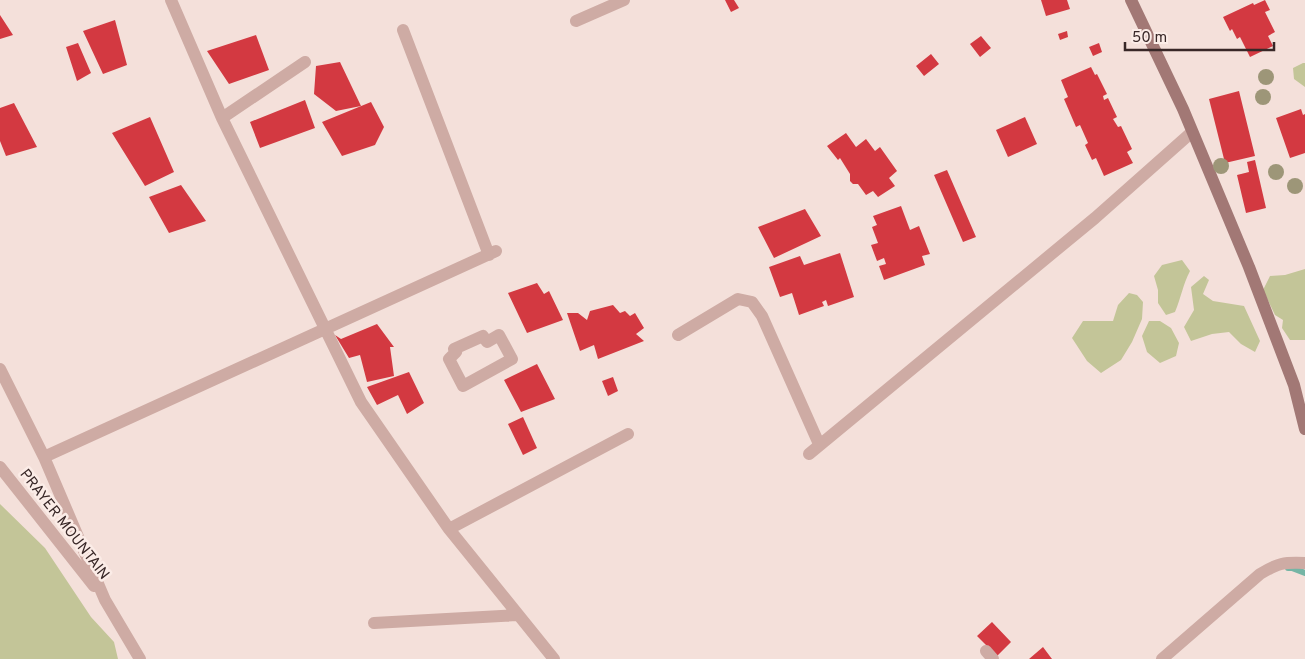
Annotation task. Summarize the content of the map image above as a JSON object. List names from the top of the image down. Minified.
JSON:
{"streets":{"street":["PRAYER MOUNTAIN"]},"scale_bar":"50 m"}
